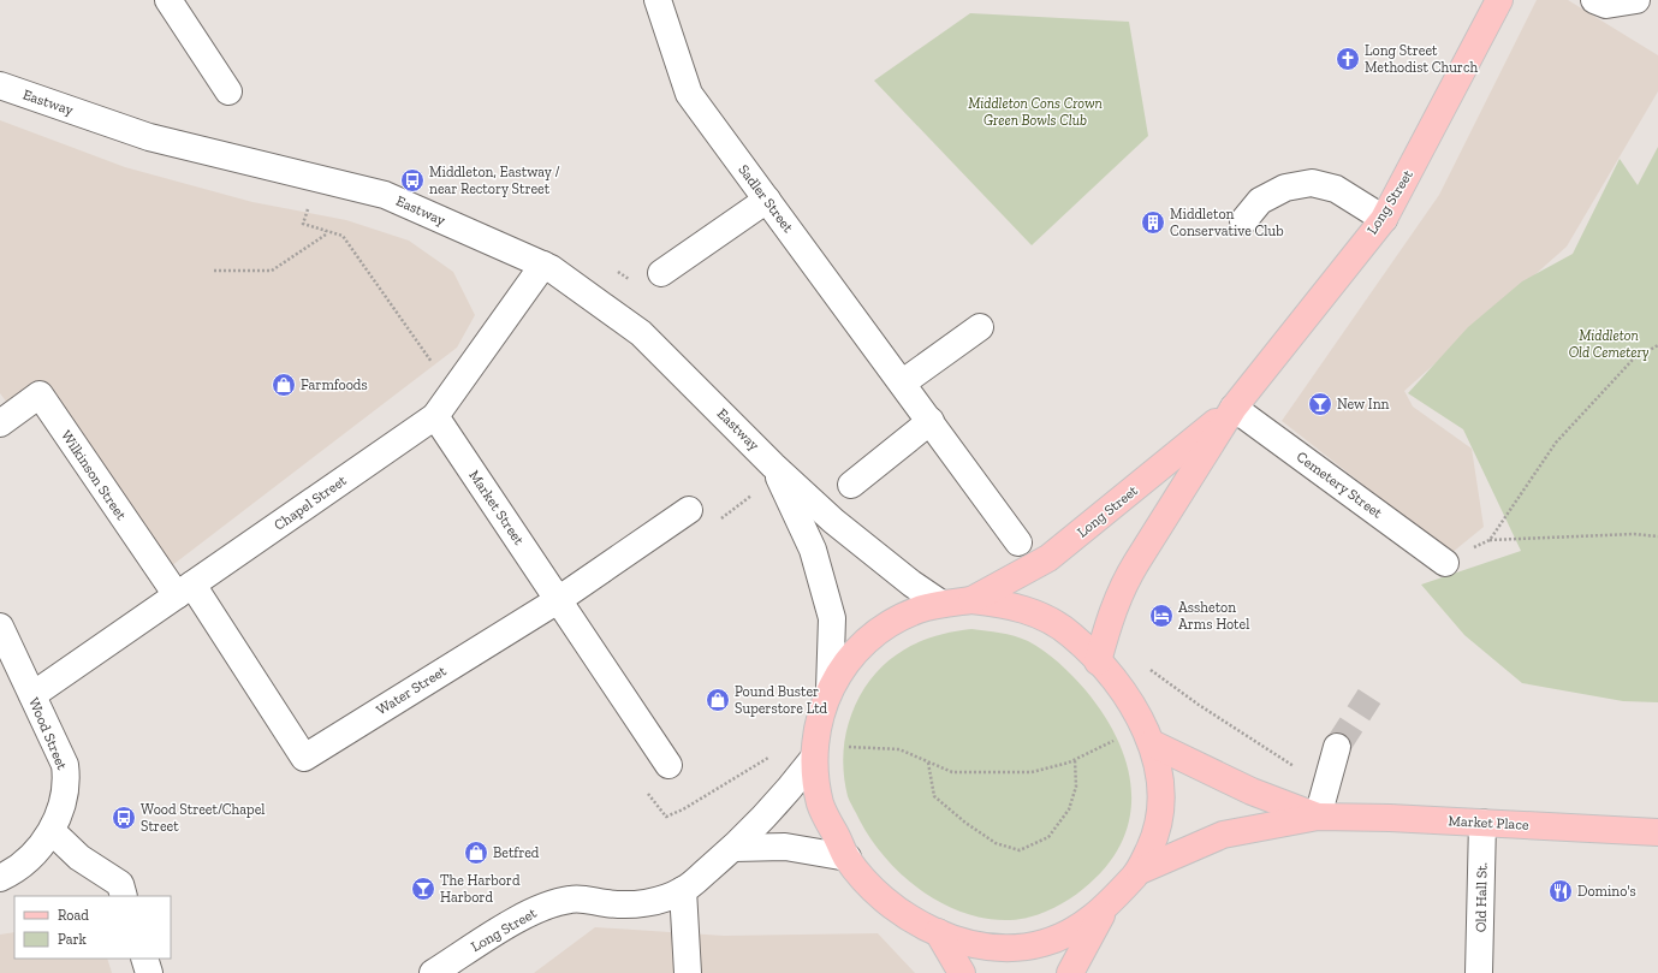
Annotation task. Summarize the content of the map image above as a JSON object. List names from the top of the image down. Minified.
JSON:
{"streets":{"main road":["Long Street","Market Place"],"street":["Eastway","Sadler Street","Wilkinson Street","Cemetery Street","Chapel Street","Market Street","Water Street","Wood Street","Old Hall St."]},"crossings":[["Eastway","Chapel Street"],["Long Street","Cemetery Street"],["Wilkinson Street","Chapel Street"],["Wilkinson Street","Water Street"],["Chapel Street","Market Street"],["Chapel Street","Water Street"],["Chapel Street","Wood Street"],["Market Street","Water Street"],["Market Place","Old Hall St."]],"parks":["Middleton Cons Crown Green Bowls Club","Middleton Old Cemetery"],"places":{"church":["Long Street Methodist Church"],"bus stop":["Middleton, Eastway / near Rectory Street","Wood Street/Chapel Street"],"building":["Middleton Conservative Club"],"shop":["Farmfoods","Pound Buster Superstore Ltd","Betfred"],"bar":["New Inn","The Harbord Harbord"],"hotel":["Assheton Arms Hotel"],"restaurant":["Domino's"]},"legend":["Road","Park"]}
